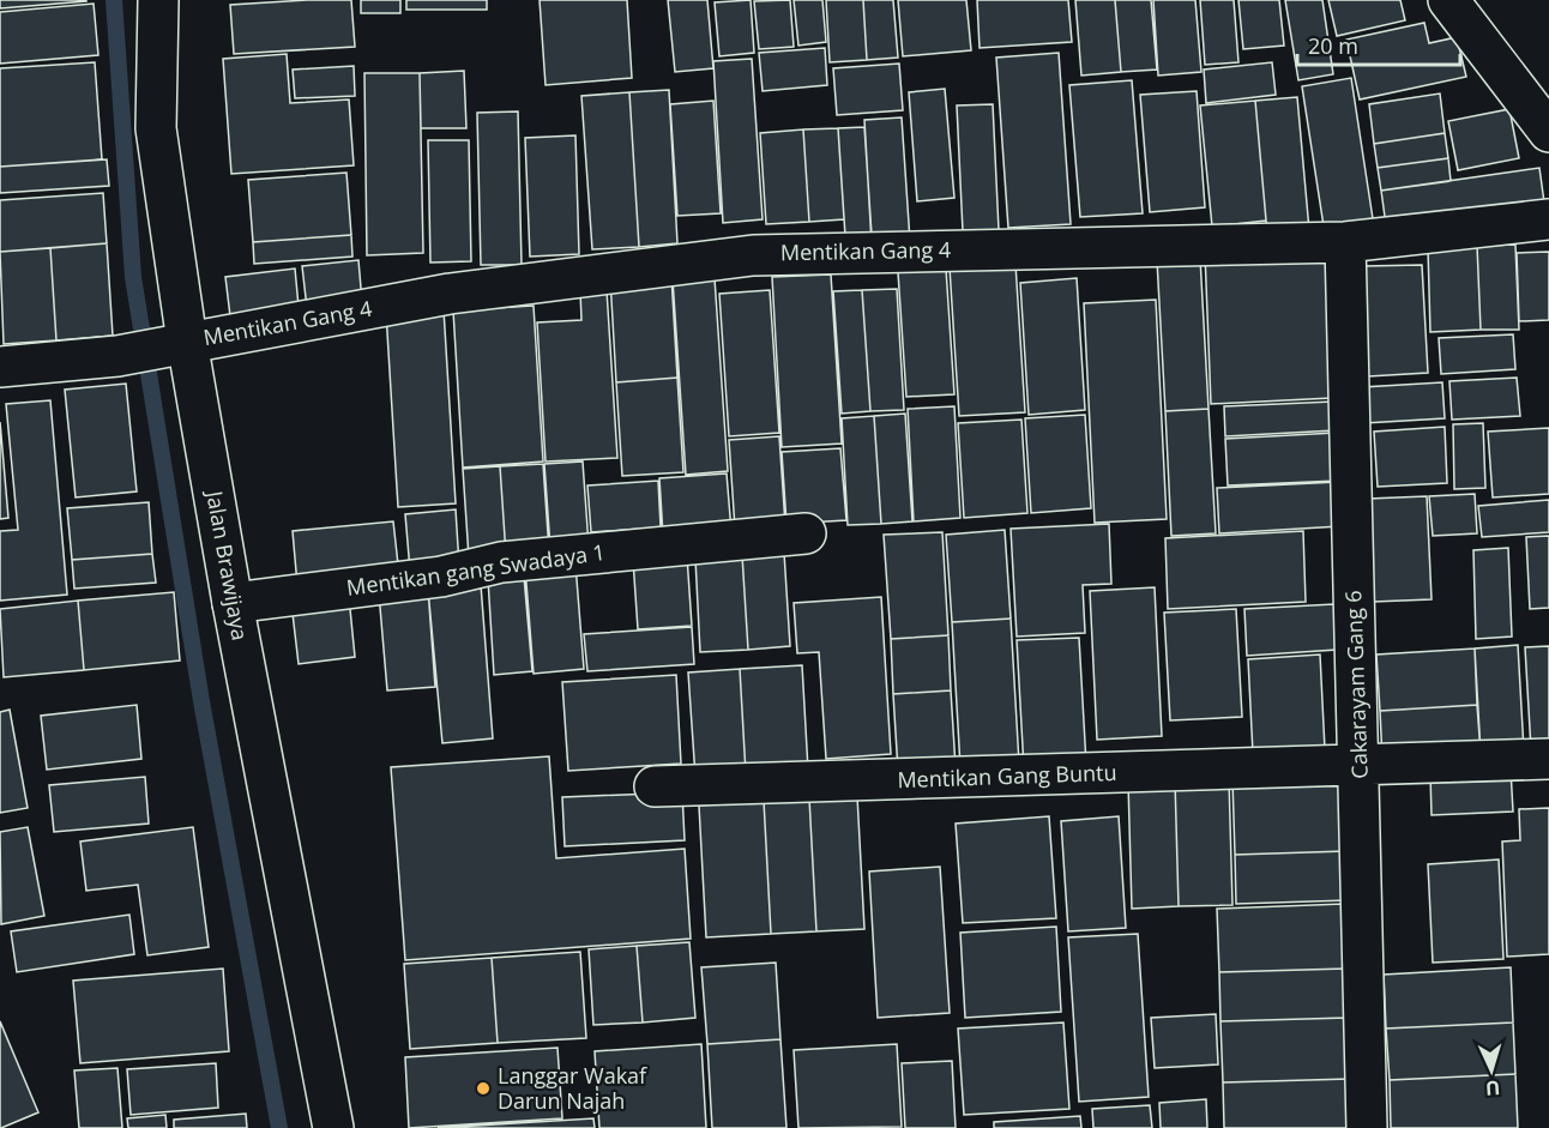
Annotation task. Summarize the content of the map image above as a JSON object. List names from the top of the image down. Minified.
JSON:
{"streets":{"street":["Mentikan Gang 4","Jalan Brawijaya","Mentikan gang Swadaya 1","Cakarayam Gang 6","Mentikan Gang Buntu"]},"crossings":[["Mentikan Gang 4","Jalan Brawijaya"],["Mentikan Gang 4","Cakarayam Gang 6"],["Jalan Brawijaya","Mentikan gang Swadaya 1"],["Cakarayam Gang 6","Mentikan Gang Buntu"]],"places":["Langgar Wakaf Darun Najah"],"scale_bar":"20 m","north":"bottom"}
